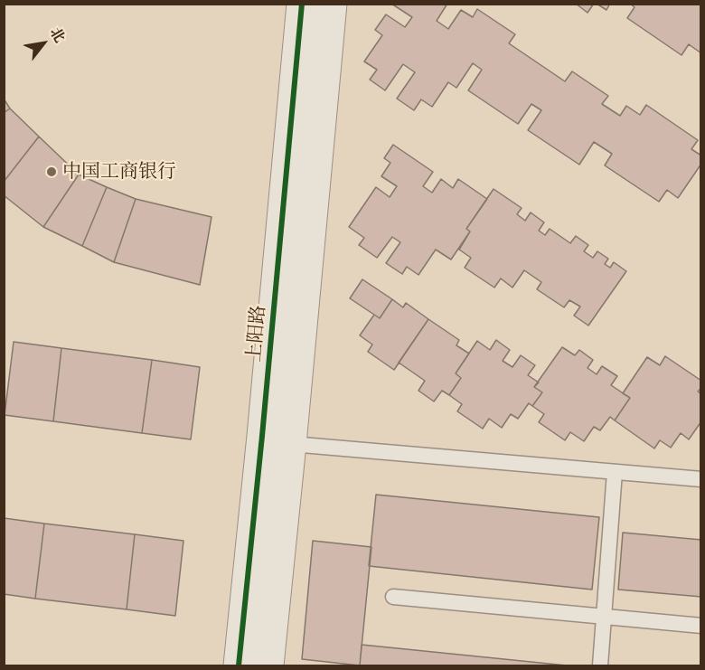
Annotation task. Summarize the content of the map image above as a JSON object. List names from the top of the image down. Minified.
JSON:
{"streets":{"street":["上阳路"]},"places":["中国工商银行"],"north":"top right"}
